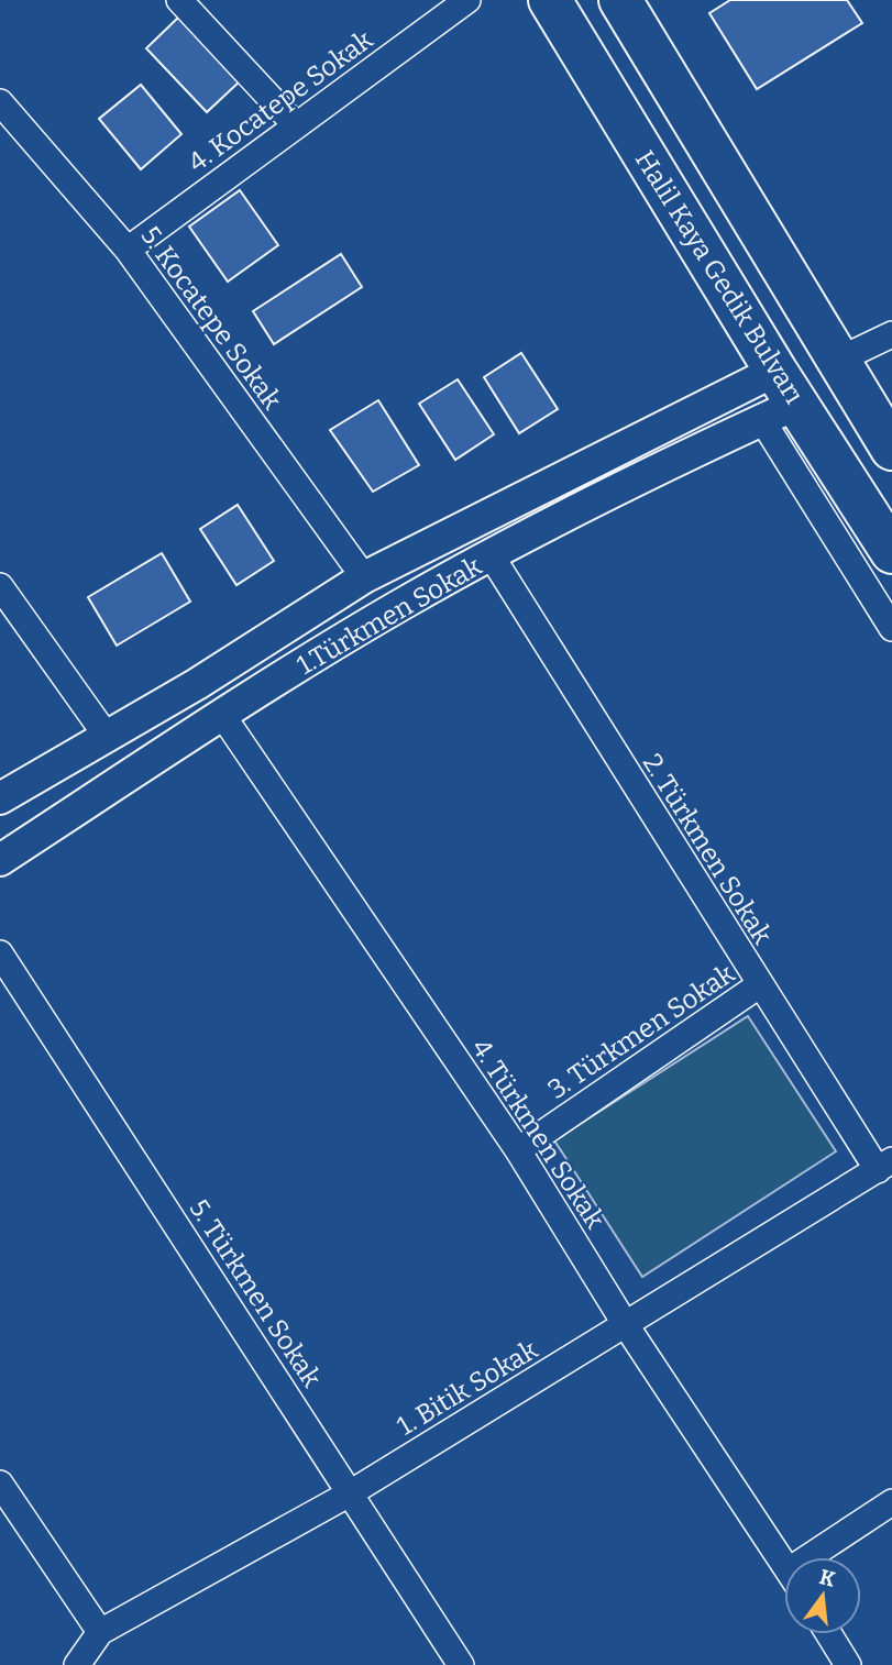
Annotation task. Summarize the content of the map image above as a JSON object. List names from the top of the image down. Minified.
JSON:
{"streets":{"highway":["Halil Kaya Gedik Bulvarı"],"street":["4. Kocatepe Sokak","5. Kocatepe Sokak","1.Türkmen Sokak","2. Türkmen Sokak","3. Türkmen Sokak","4. Türkmen Sokak","5. Türkmen Sokak","1. Bitik Sokak"]},"crossings":[["4. Kocatepe Sokak","5. Kocatepe Sokak"],["Halil Kaya Gedik Bulvarı","1.Türkmen Sokak"],["5. Kocatepe Sokak","1.Türkmen Sokak"],["1.Türkmen Sokak","2. Türkmen Sokak"],["1.Türkmen Sokak","4. Türkmen Sokak"],["2. Türkmen Sokak","3. Türkmen Sokak"],["2. Türkmen Sokak","1. Bitik Sokak"],["3. Türkmen Sokak","4. Türkmen Sokak"],["4. Türkmen Sokak","1. Bitik Sokak"],["5. Türkmen Sokak","1. Bitik Sokak"]],"north":"top"}
